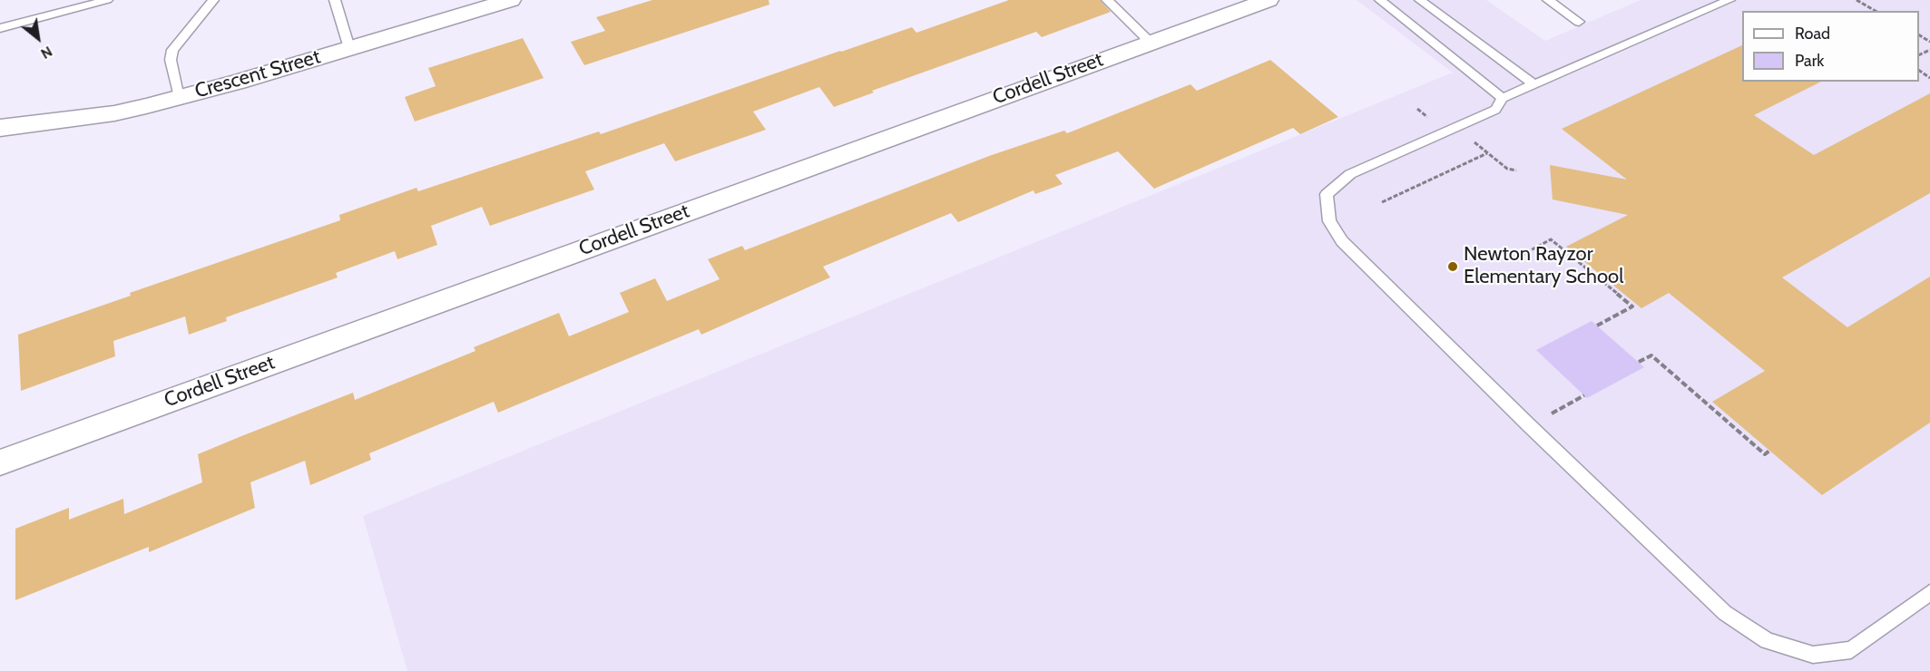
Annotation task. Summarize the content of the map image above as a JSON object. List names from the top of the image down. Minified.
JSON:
{"streets":{"street":["Crescent Street","Cordell Street"]},"places":["Newton Rayzor Elementary School"],"legend":["Road","Park"],"north":"bottom right"}
